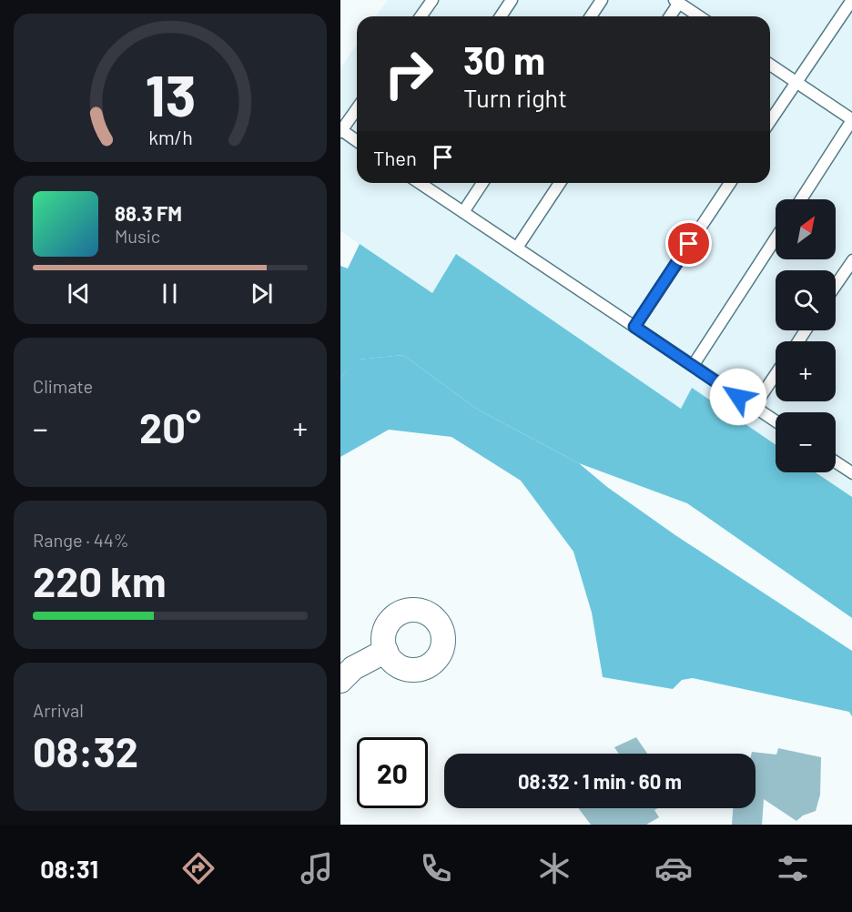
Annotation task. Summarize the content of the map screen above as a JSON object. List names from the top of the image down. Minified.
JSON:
{"north":"top right","page":{"turn":["30 m","Turn right"],"then":"Then","song":["88.3 FM","Music"],"map_buttons":["+","−"],"tile":["Climate",["Range · 44%","220 km"],["Arrival","08:32"]],"heat":["−","20°","+"],"limit":"20","trip":"08:32 · 1 min · 60 m","tabs":"08:31","gauge":["13","km/h"]}}
